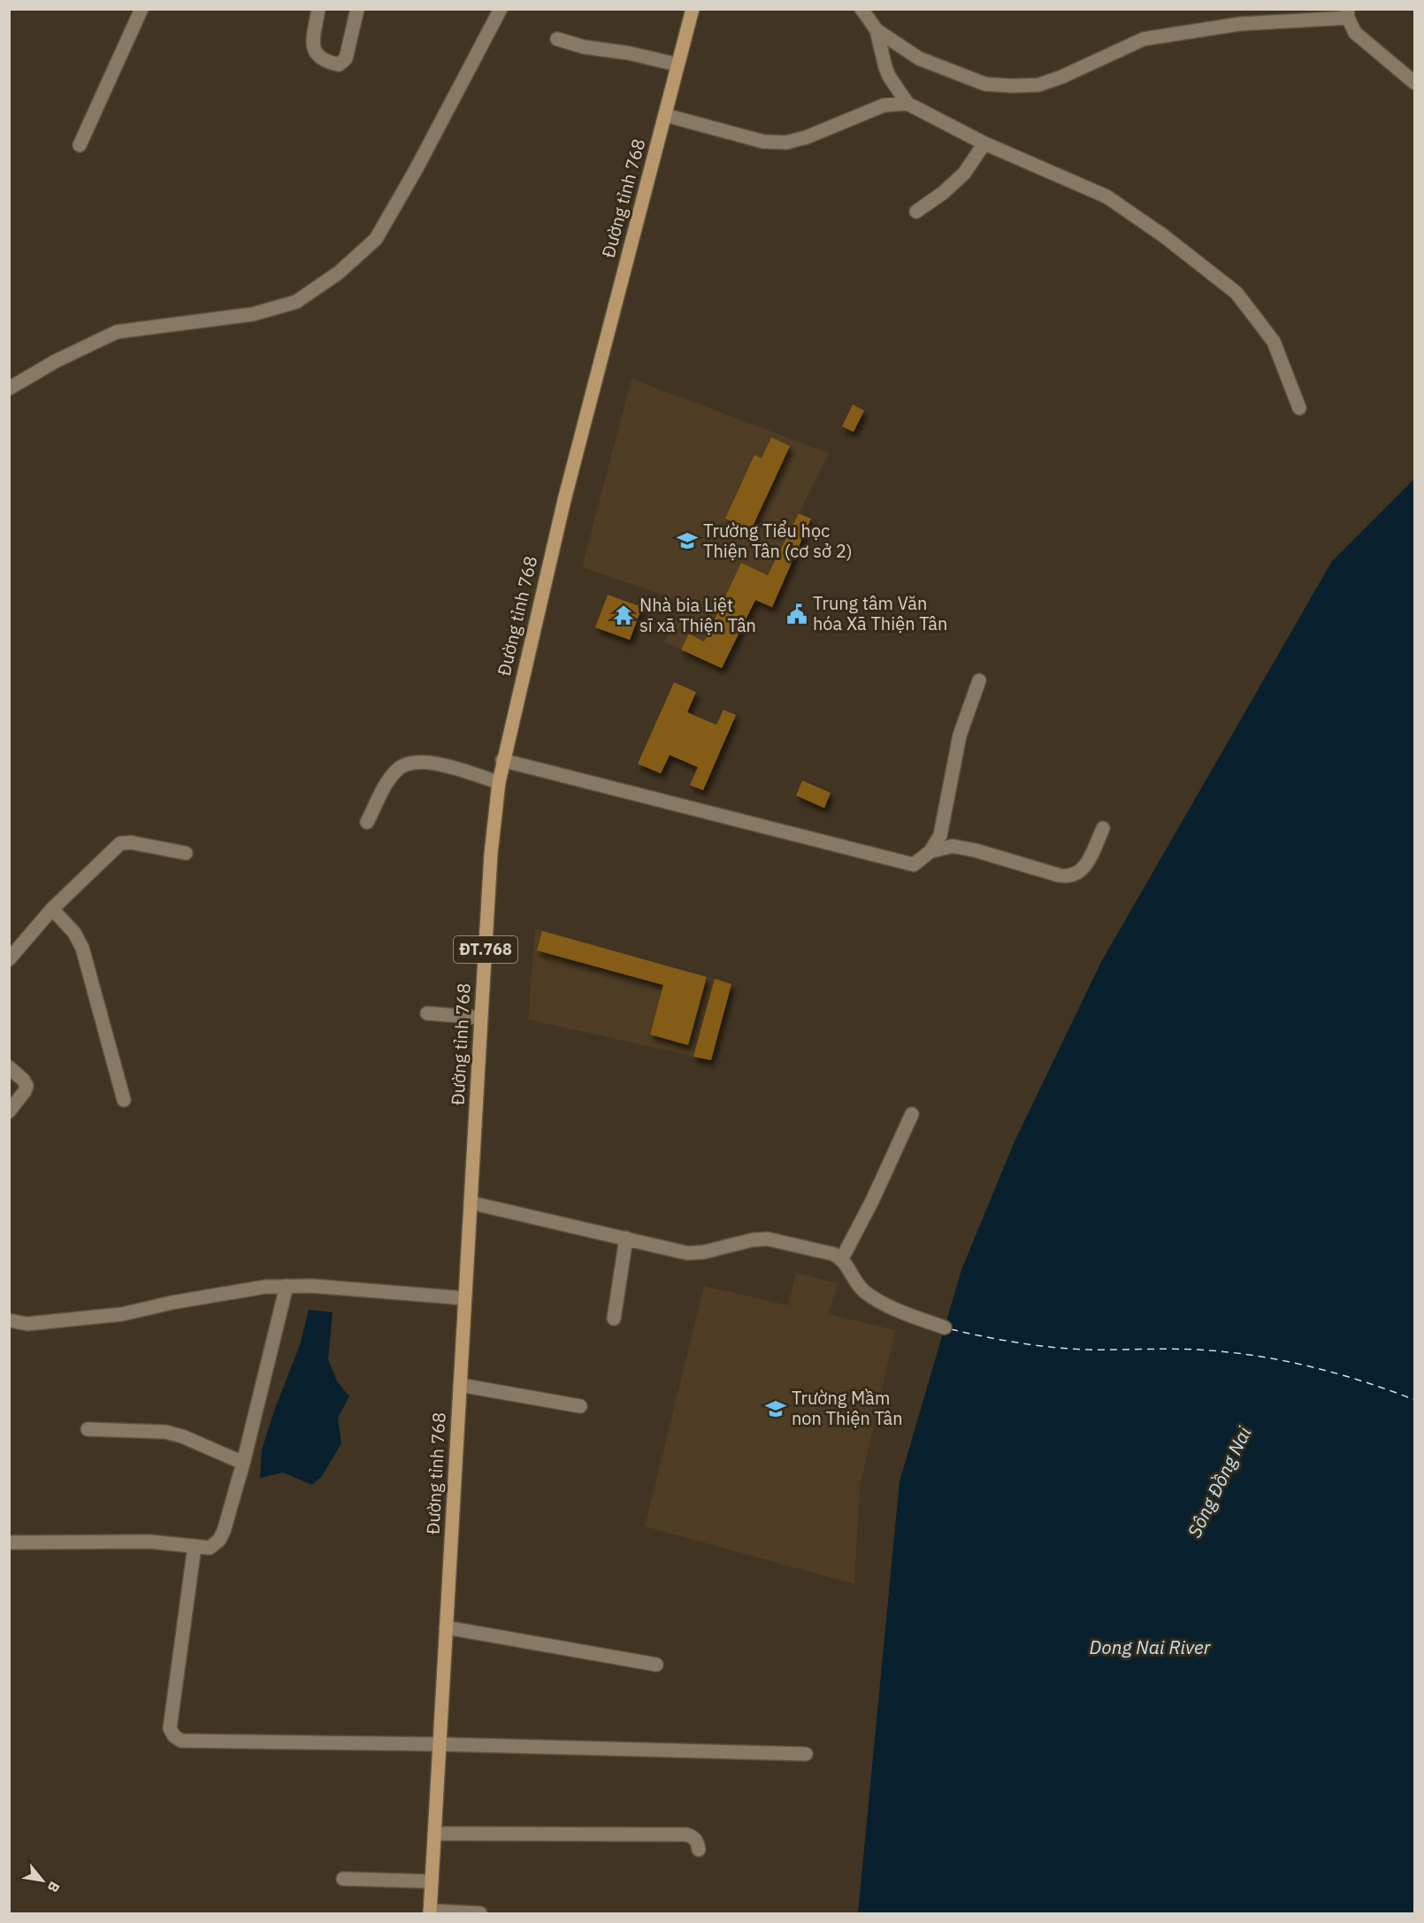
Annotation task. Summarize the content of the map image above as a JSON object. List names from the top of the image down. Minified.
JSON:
{"streets":{"main road":["Đường tỉnh 768","ĐT.768"]},"water":["Sông Đồng Nai","Dong Nai River"],"places":{"school or university":["Trường Tiểu học Thiện Tân (cơ sở 2)","Trường Mầm non Thiện Tân"],"public building":["Trung tâm Văn hóa Xã Thiện Tân"],"temple":["Nhà bia Liệt sĩ xã Thiện Tân"]},"north":"bottom right"}
